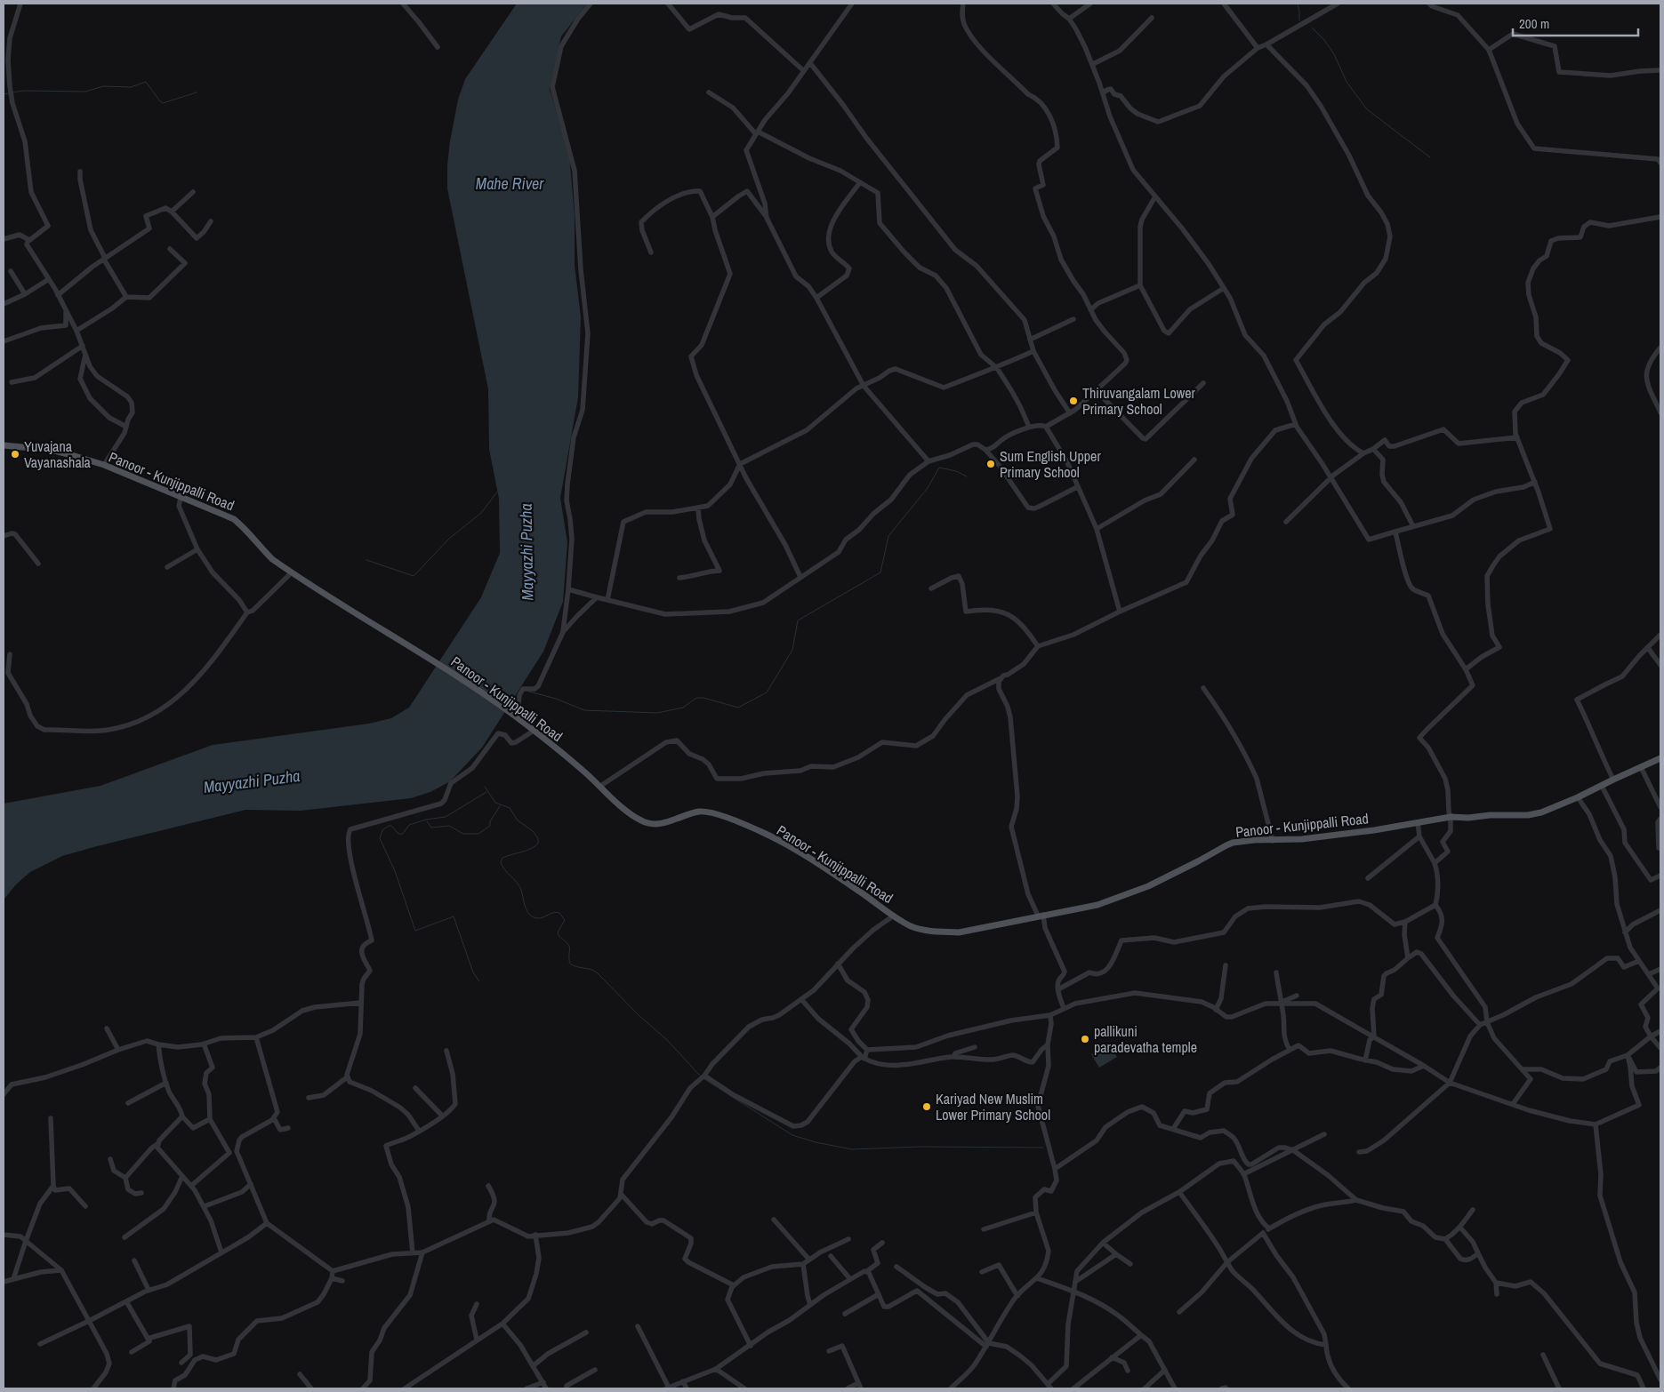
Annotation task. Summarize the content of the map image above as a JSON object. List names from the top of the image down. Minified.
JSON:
{"streets":{"main road":["Panoor - Kunjippalli Road"]},"water":["Mahe River","Mayyazhi Puzha"],"places":["Thiruvangalam Lower Primary School","Yuvajana Vayanashala","Sum English Upper Primary School","pallikuni paradevatha temple","Kariyad New Muslim Lower Primary School"],"scale_bar":"200 m"}
